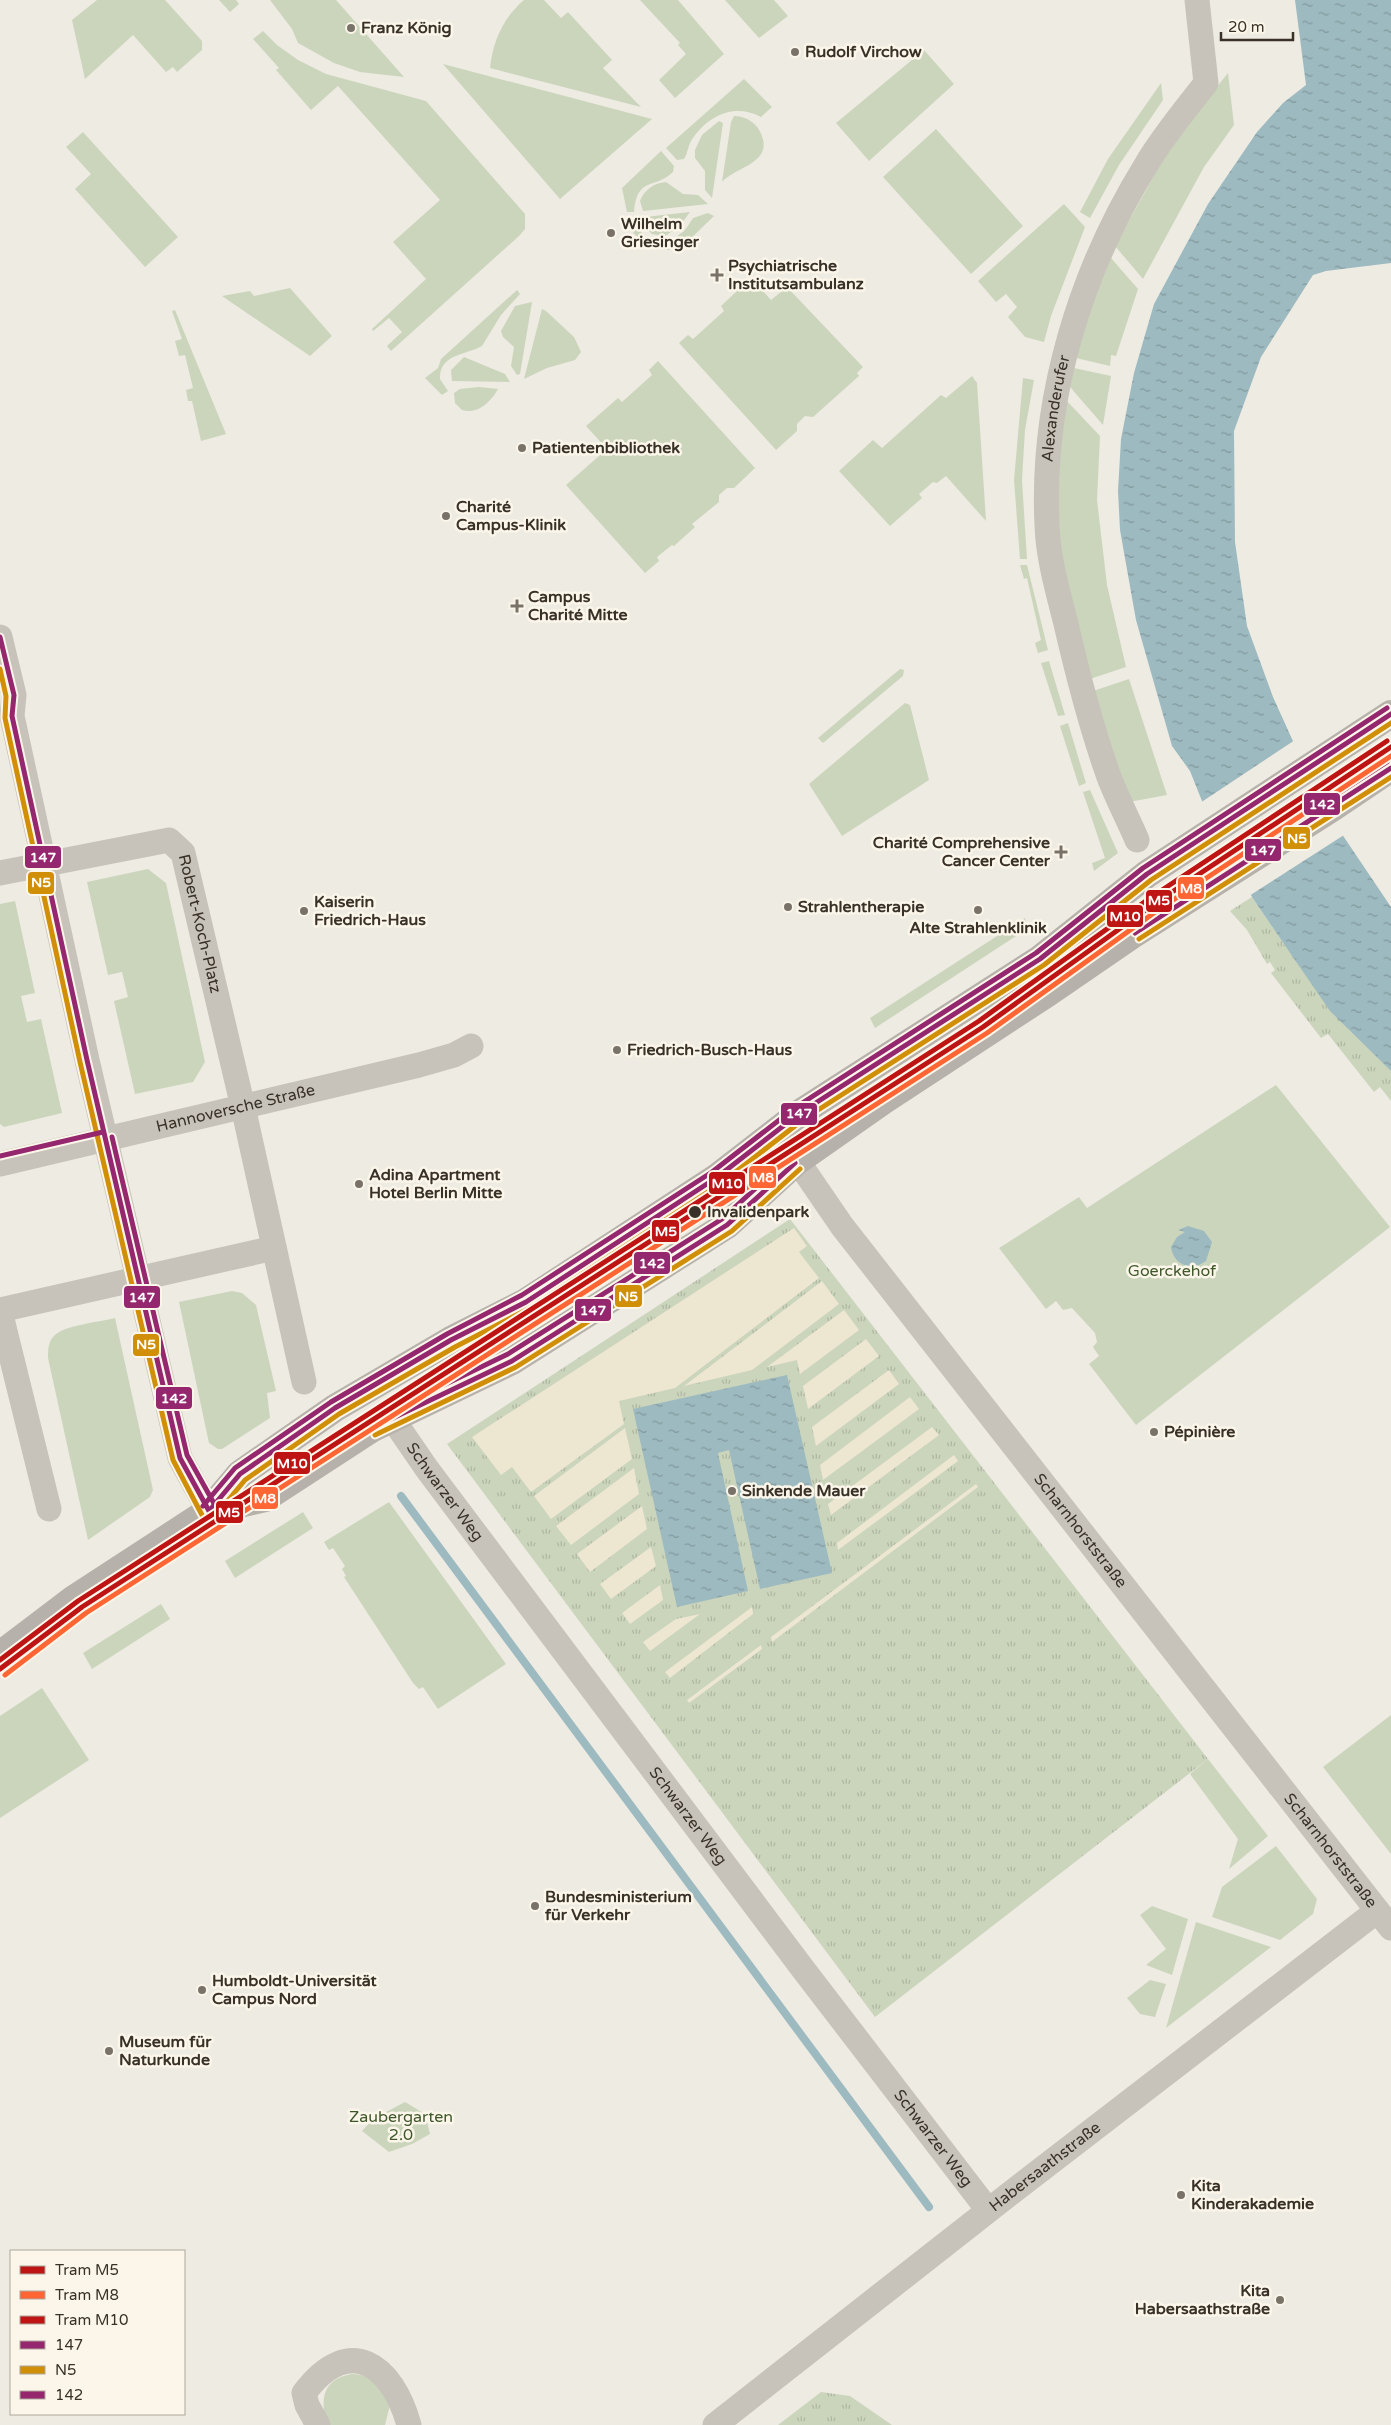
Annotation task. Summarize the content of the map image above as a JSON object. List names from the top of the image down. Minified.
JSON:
{"streets":{"street":["Alexanderufer","Robert-Koch-Platz","Hannoversche Straße","Schwarzer Weg","Scharnhorststraße","Habersaathstraße"]},"crossings":[["Robert-Koch-Platz","Hannoversche Straße"],["Schwarzer Weg","Habersaathstraße"],["Scharnhorststraße","Habersaathstraße"]],"parks":["Goerckehof","Zaubergarten 2.0"],"places":{"other":["Franz König","Rudolf Virchow","Wilhelm Griesinger","Patientenbibliothek","Charité Campus-Klinik","Strahlentherapie","Alte Strahlenklinik","Kaiserin Friedrich-Haus","Friedrich-Busch-Haus","Adina Apartment Hotel Berlin Mitte","Invalidenpark","Pépinière","Sinkende Mauer","Bundesministerium für Verkehr","Humboldt-Universität Campus Nord","Museum für Naturkunde","Kita Kinderakademie","Kita Habersaathstraße"],"health":["Psychiatrische Institutsambulanz","Campus Charité Mitte","Charité Comprehensive Cancer Center"]},"lines":["transit line 147","transit line N5","transit line 142","tram line M10","tram line M5","tram line M8"],"legend":["Tram M5","Tram M8","Tram M10","147","N5","142"],"scale_bar":"20 m"}
